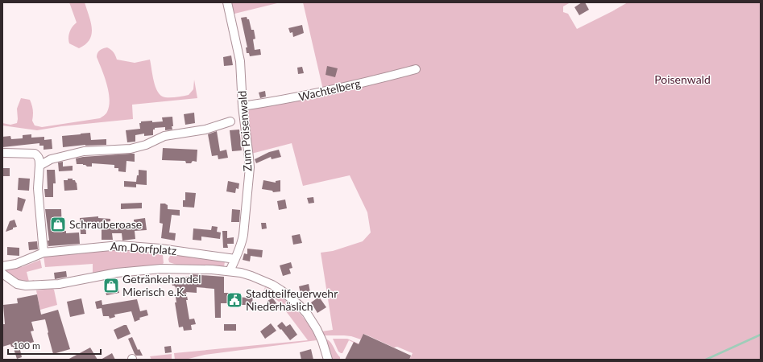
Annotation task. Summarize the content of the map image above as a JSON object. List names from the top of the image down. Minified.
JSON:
{"streets":{"street":["Wachtelberg","Zum Poisenwald","Am Dorfplatz"]},"crossings":[["Wachtelberg","Zum Poisenwald"],["Zum Poisenwald","Am Dorfplatz"]],"parks":["Poisenwald"],"places":{"shop":["Schrauberoase","Getränkehandel Mierisch e.K."],"public building":["Stadtteilfeuerwehr Niederhäslich"]},"scale_bar":"100 m"}
